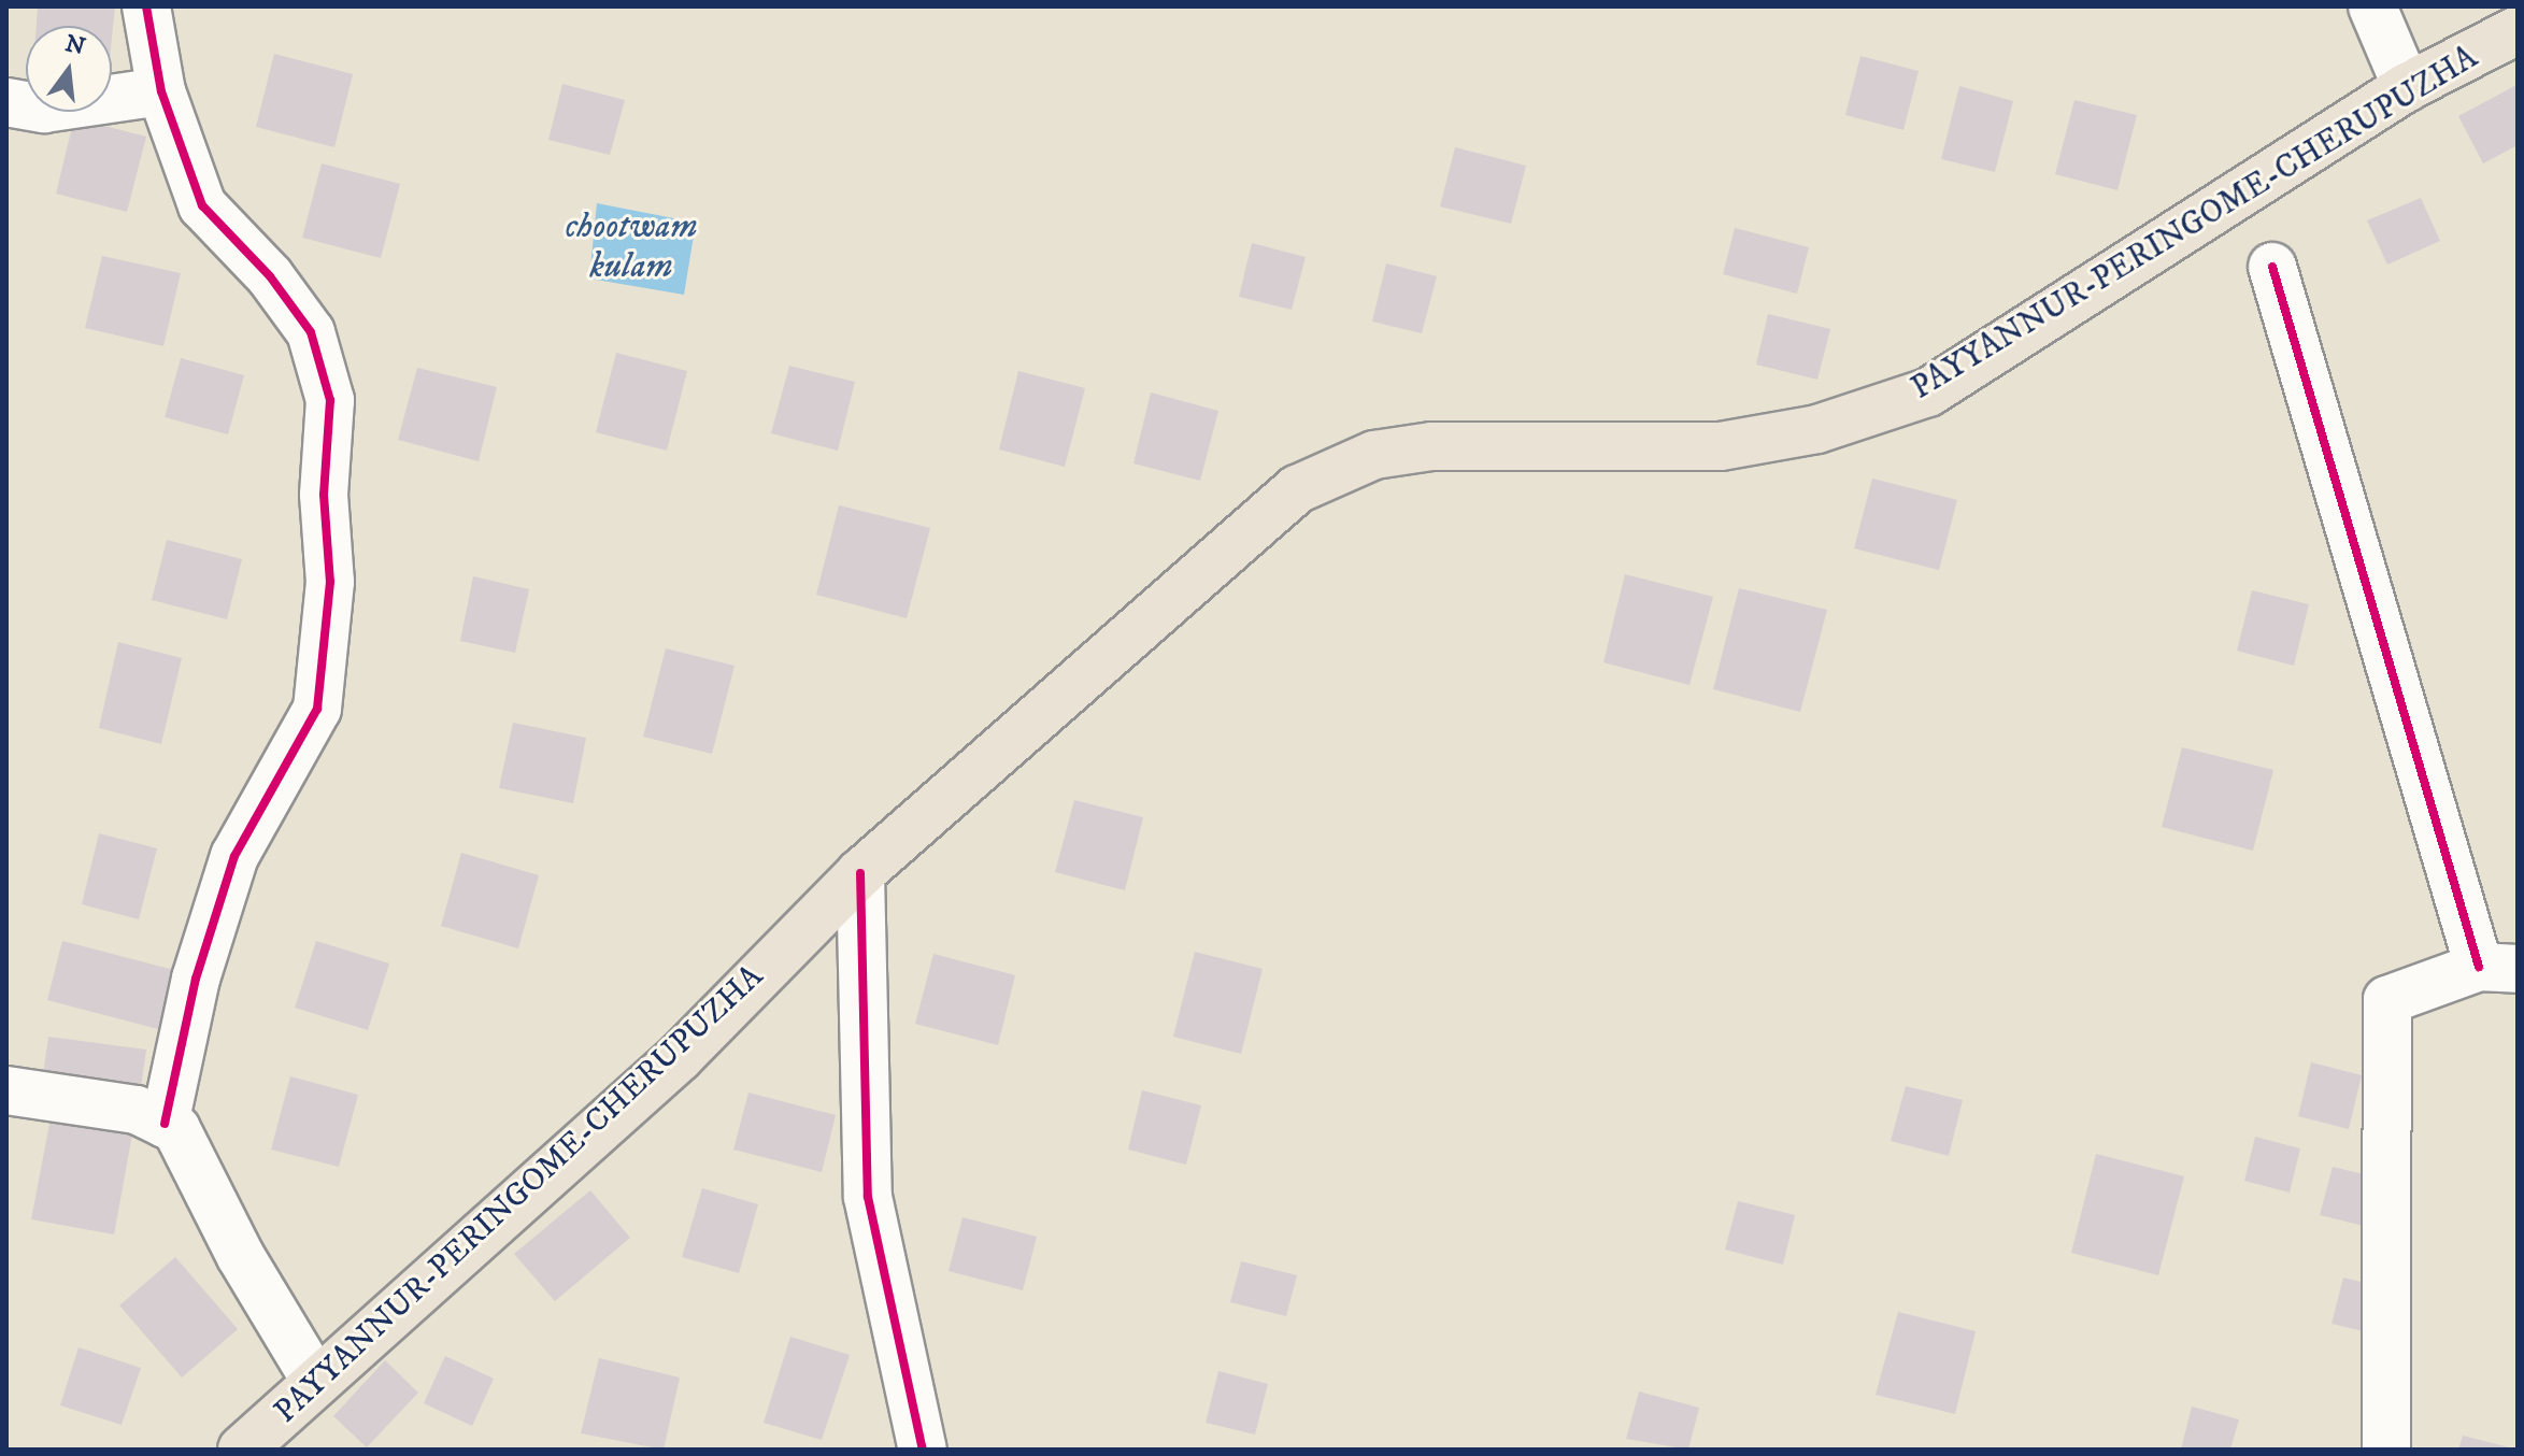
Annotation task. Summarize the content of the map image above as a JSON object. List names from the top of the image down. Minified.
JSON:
{"streets":{"main road":["PAYYANNUR-PERINGOME-CHERUPUZHA"]},"water":["chootwam kulam"],"north":"top"}
